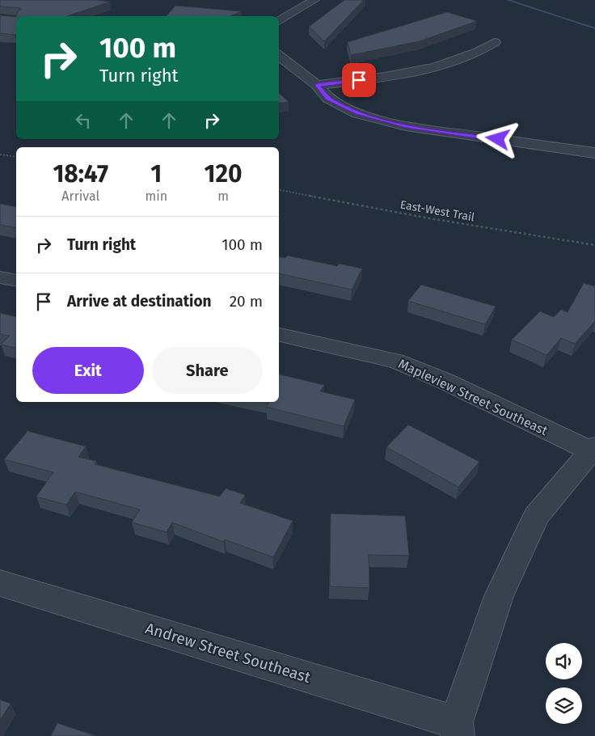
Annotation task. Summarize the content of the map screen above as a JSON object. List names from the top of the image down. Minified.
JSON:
{"streets":{"street":["Mapleview Street Southeast","Andrew Street Southeast"],"path":["East-West Trail"]},"page":{"turn":["100 m","Turn right"],"eta":["18:47","Arrival","1","min","120","m"],"list":[{"name":"Turn right","value":"100 m"},{"name":"Arrive at destination","value":"20 m"}],"buttons":["Exit","Share"]}}
